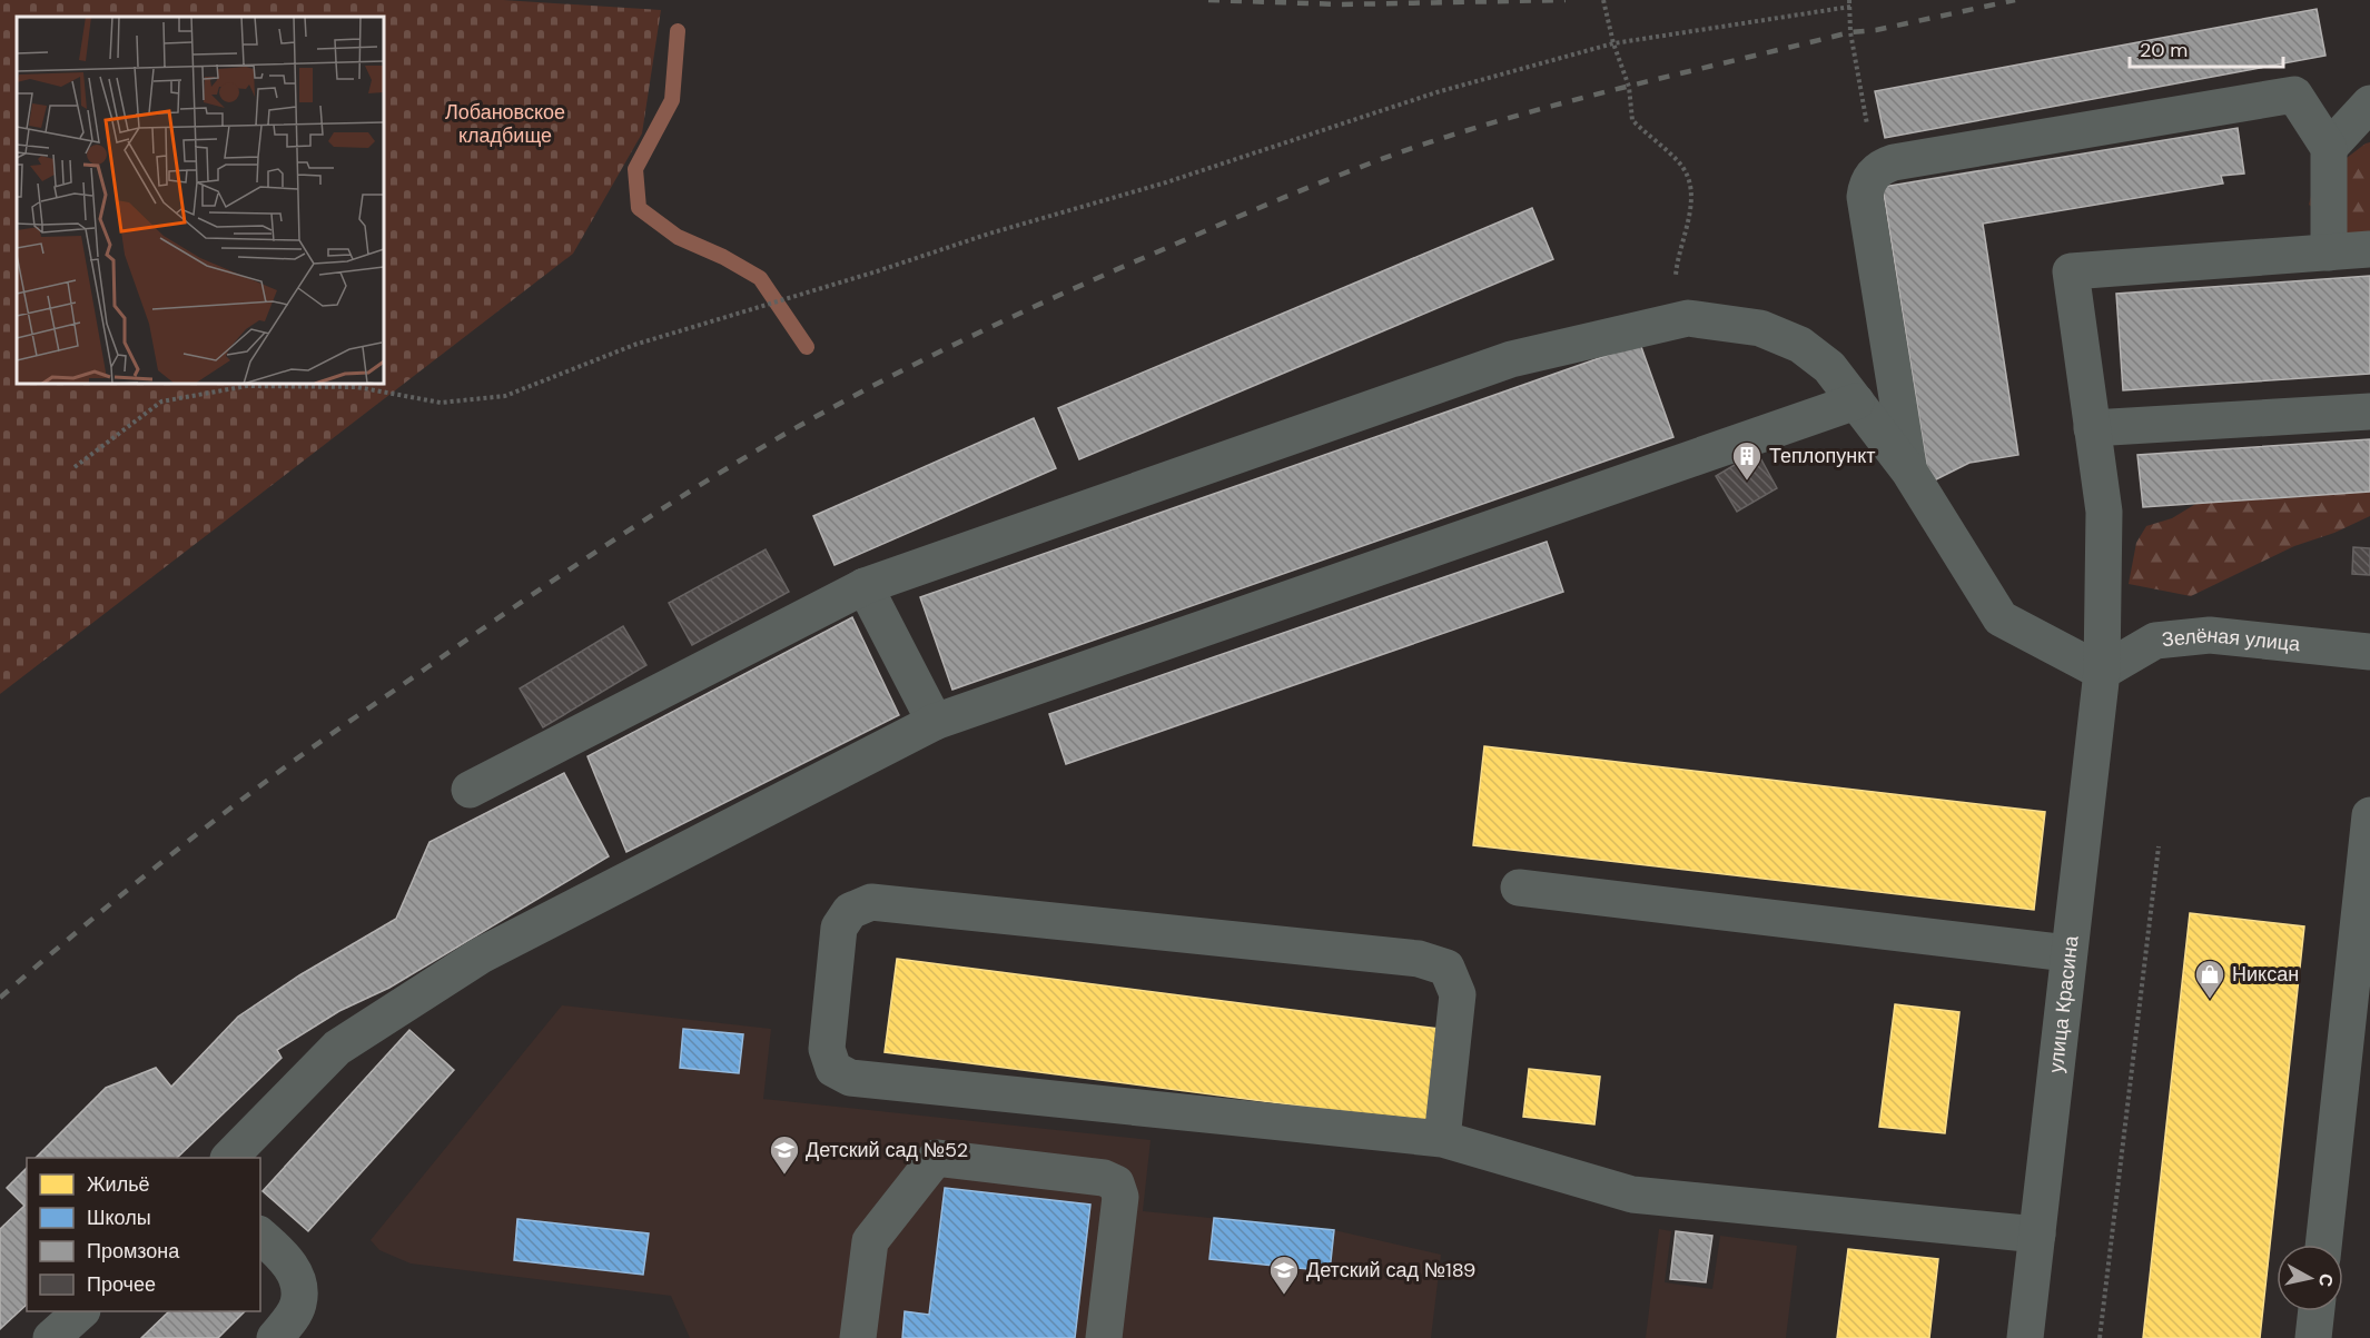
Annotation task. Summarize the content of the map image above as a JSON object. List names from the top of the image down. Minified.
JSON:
{"streets":{"street":["Зелёная улица","улица Красина"]},"crossings":[["Зелёная улица","улица Красина"]],"parks":["Лобановское кладбище"],"places":{"building":["Теплопункт"],"shop":["Никсан"],"school or university":["Детский сад №52","Детский сад №189"]},"legend":["Жильё","Школы","Промзона","Прочее"],"scale_bar":"20 m","north":"right"}
